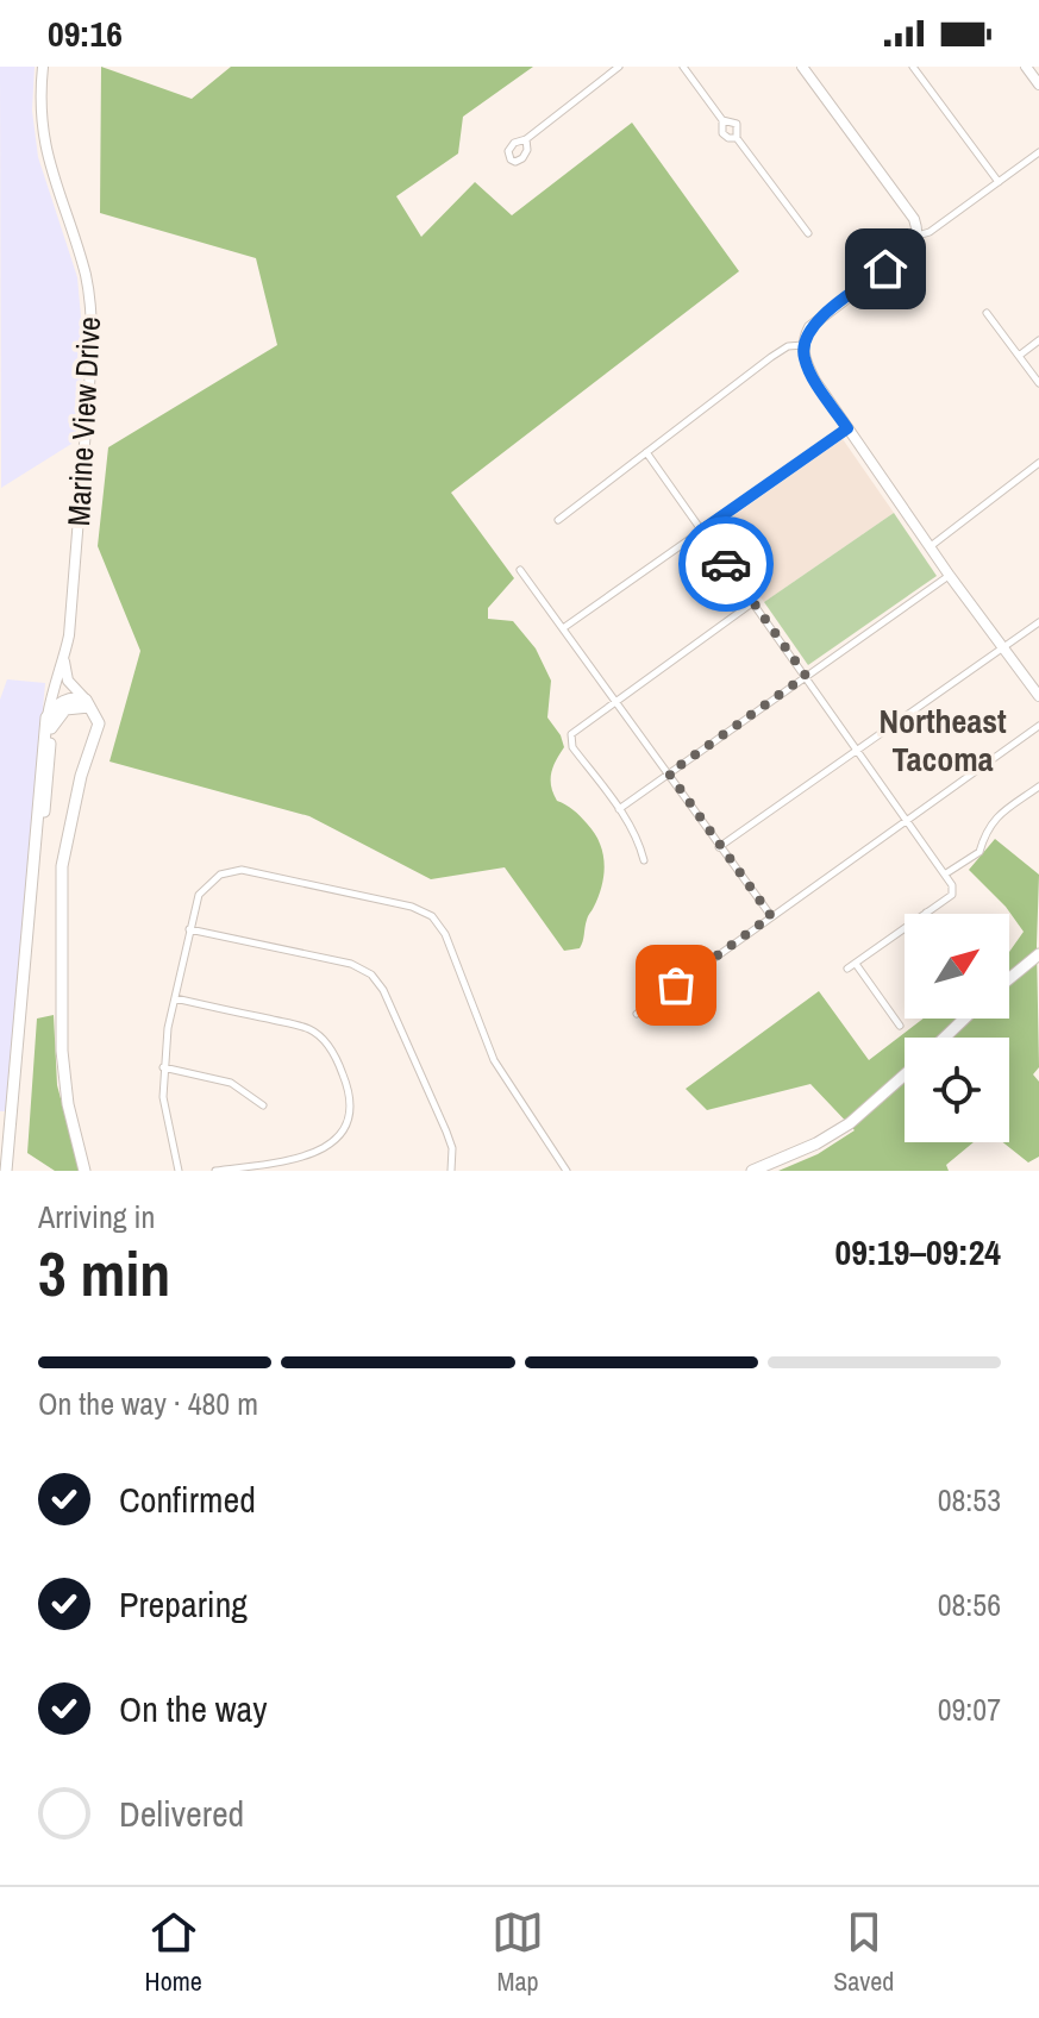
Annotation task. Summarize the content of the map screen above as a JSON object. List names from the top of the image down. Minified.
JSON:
{"streets":{"main road":["Marine View Drive"]},"districts":["Northeast Tacoma"],"north":"top right","page":{"status":"09:16","heading":["3 min","Arriving in","09:19–09:24"],"bar":"On the way · 480 m","list":[["Confirmed","08:53"],["Preparing","08:56"],["On the way","09:07"],"Delivered"],"tabs":["Home","Map","Saved"]}}
